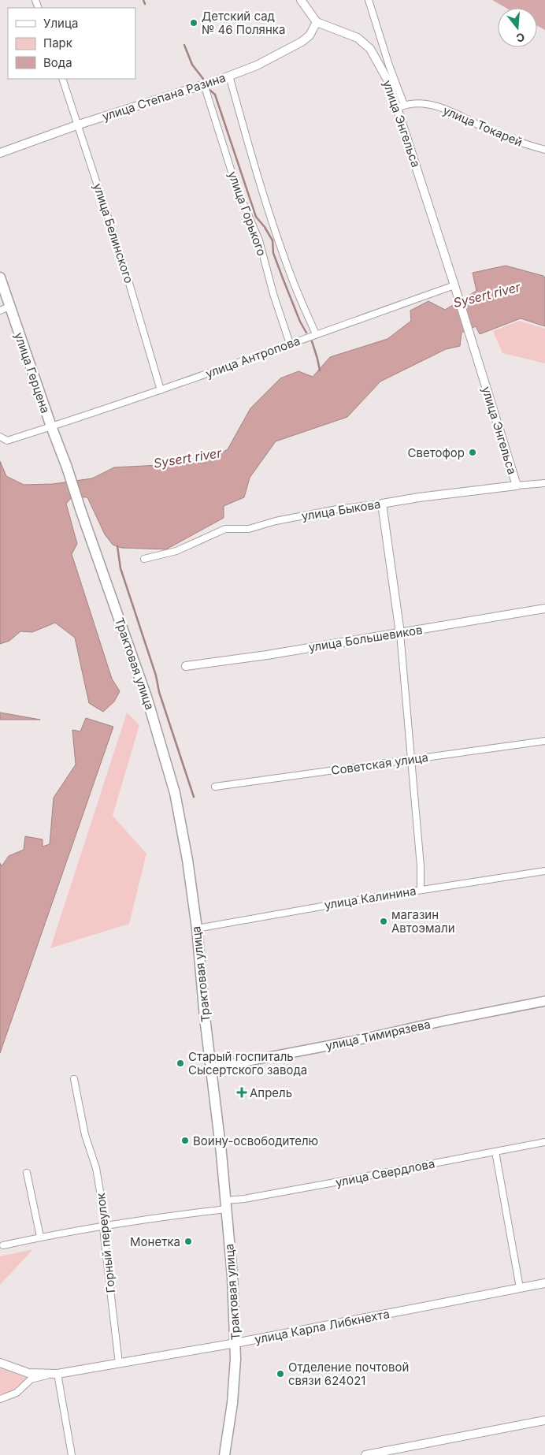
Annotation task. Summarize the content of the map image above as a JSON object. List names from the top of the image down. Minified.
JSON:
{"streets":{"main road":["улица Герцена","Трактовая улица","улица Тимирязева"],"street":["улица Степана Разина","улица Энгельса","улица Токарей","улица Горького","улица Белинского","улица Антропова","улица Быкова","улица Большевиков","Советская улица","улица Калинина","улица Свердлова","Горный переулок","улица Карла Либкнехта"]},"crossings":[["улица Степана Разина","улица Энгельса"],["улица Степана Разина","улица Горького"],["улица Степана Разина","улица Белинского"],["улица Энгельса","улица Токарей"],["улица Энгельса","улица Антропова"],["улица Энгельса","улица Быкова"],["улица Горького","улица Антропова"],["улица Белинского","улица Антропова"],["улица Антропова","улица Герцена"],["улица Герцена","Трактовая улица"],["Трактовая улица","улица Калинина"],["Трактовая улица","улица Тимирязева"],["Трактовая улица","улица Свердлова"],["Трактовая улица","улица Карла Либкнехта"],["улица Свердлова","Горный переулок"],["Горный переулок","улица Карла Либкнехта"]],"water":["Sysert river"],"places":{"other":["Детский сад № 46 Полянка","Светофор","магазин Автоэмали","Старый госпиталь Сысертского завода","Воину-освободителю","Монетка","Отделение почтовой связи 624021"],"health":["Апрель"]},"legend":["Улица","Парк","Вода"],"north":"bottom"}
